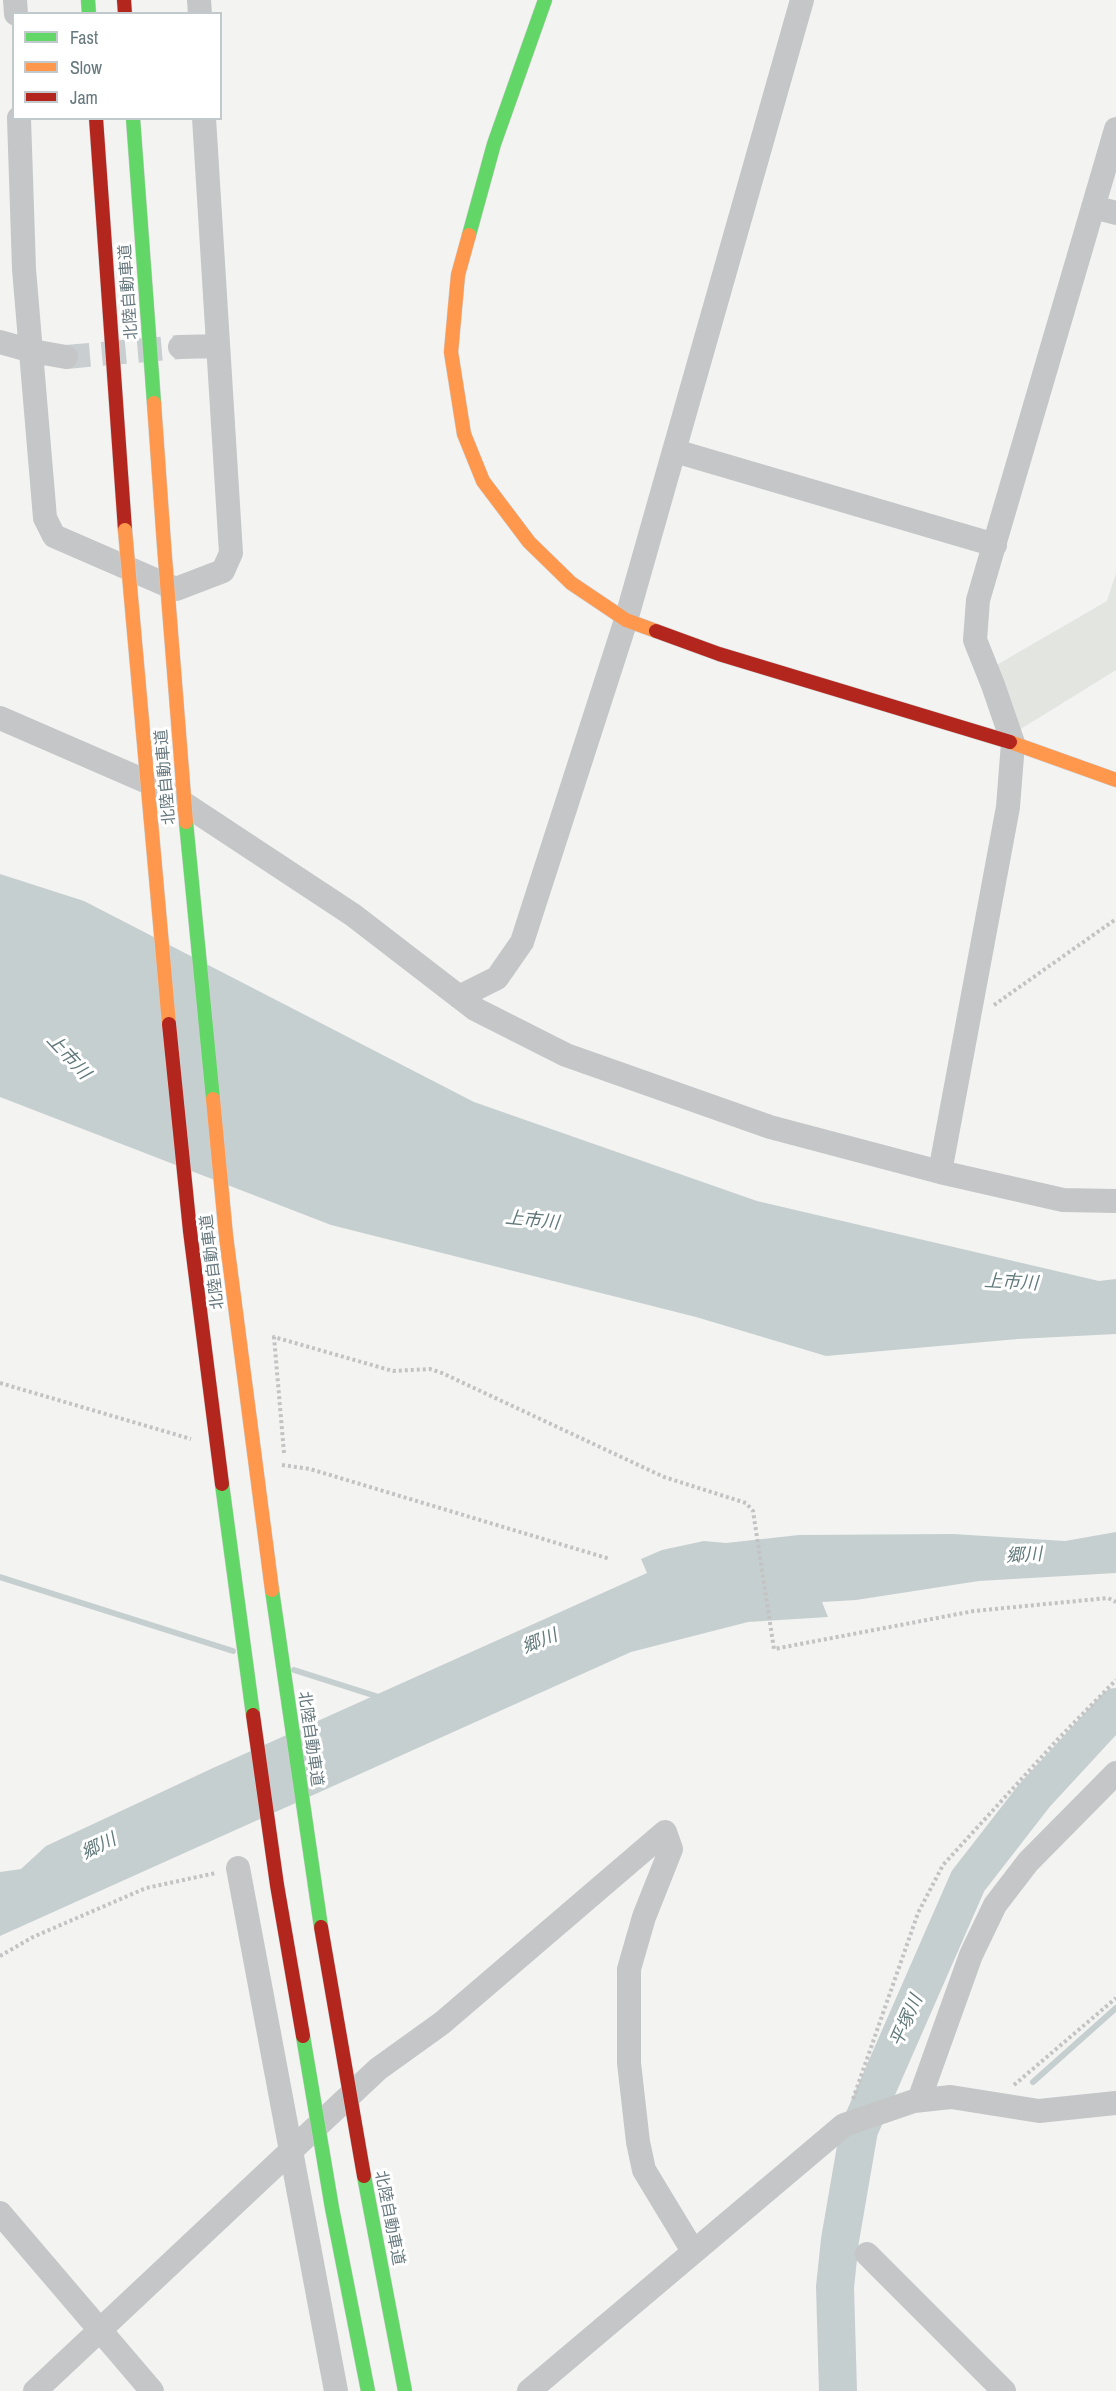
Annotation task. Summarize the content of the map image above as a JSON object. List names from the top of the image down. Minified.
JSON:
{"streets":{"main road":["北陸自動車道"]},"water":["上市川","郷川","平塚川"],"legend":["Fast","Slow","Jam"]}
